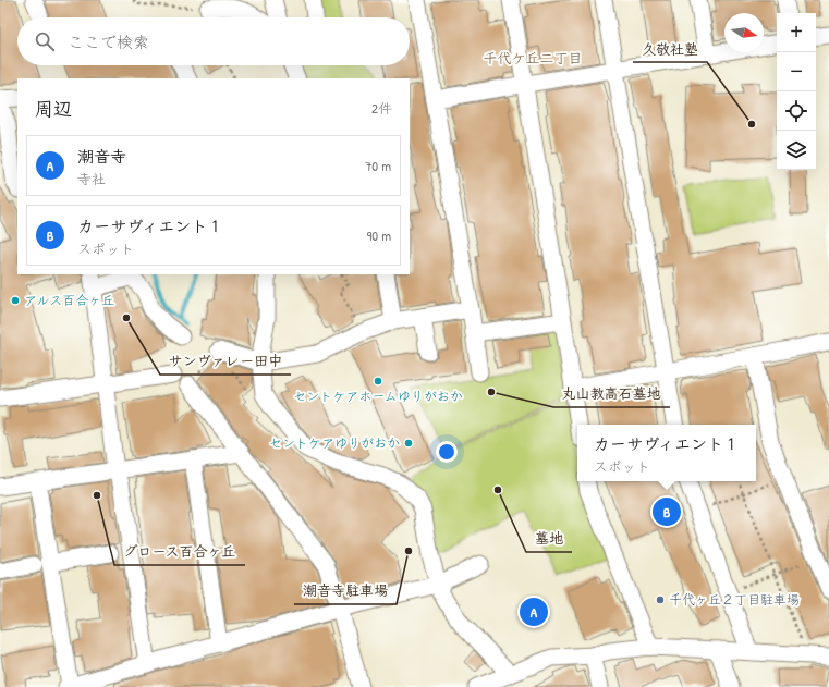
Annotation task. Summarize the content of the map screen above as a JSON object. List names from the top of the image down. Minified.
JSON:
{"districts":["千代ケ丘二丁目"],"places":["久敬社塾","アルス百合ヶ丘","サンヴァレー田中","セントケアホームゆりがおか","丸山教高石墓地","セントケアゆりがおか","墓地","グロース百合ヶ丘","潮音寺駐車場","千代ヶ丘２丁目駐車場"],"north":"right","page":{"map_buttons":["+","−"],"search":"ここで検索","heading":["周辺","2件"],"list":[{"mark":"A","name":"潮音寺","note":"寺社","value":"70 m"},{"mark":"B","name":"カーサヴィエント１","note":"スポット","value":"90 m"}],"popup":["カーサヴィエント１","スポット"],"pins":["B","A"]}}
